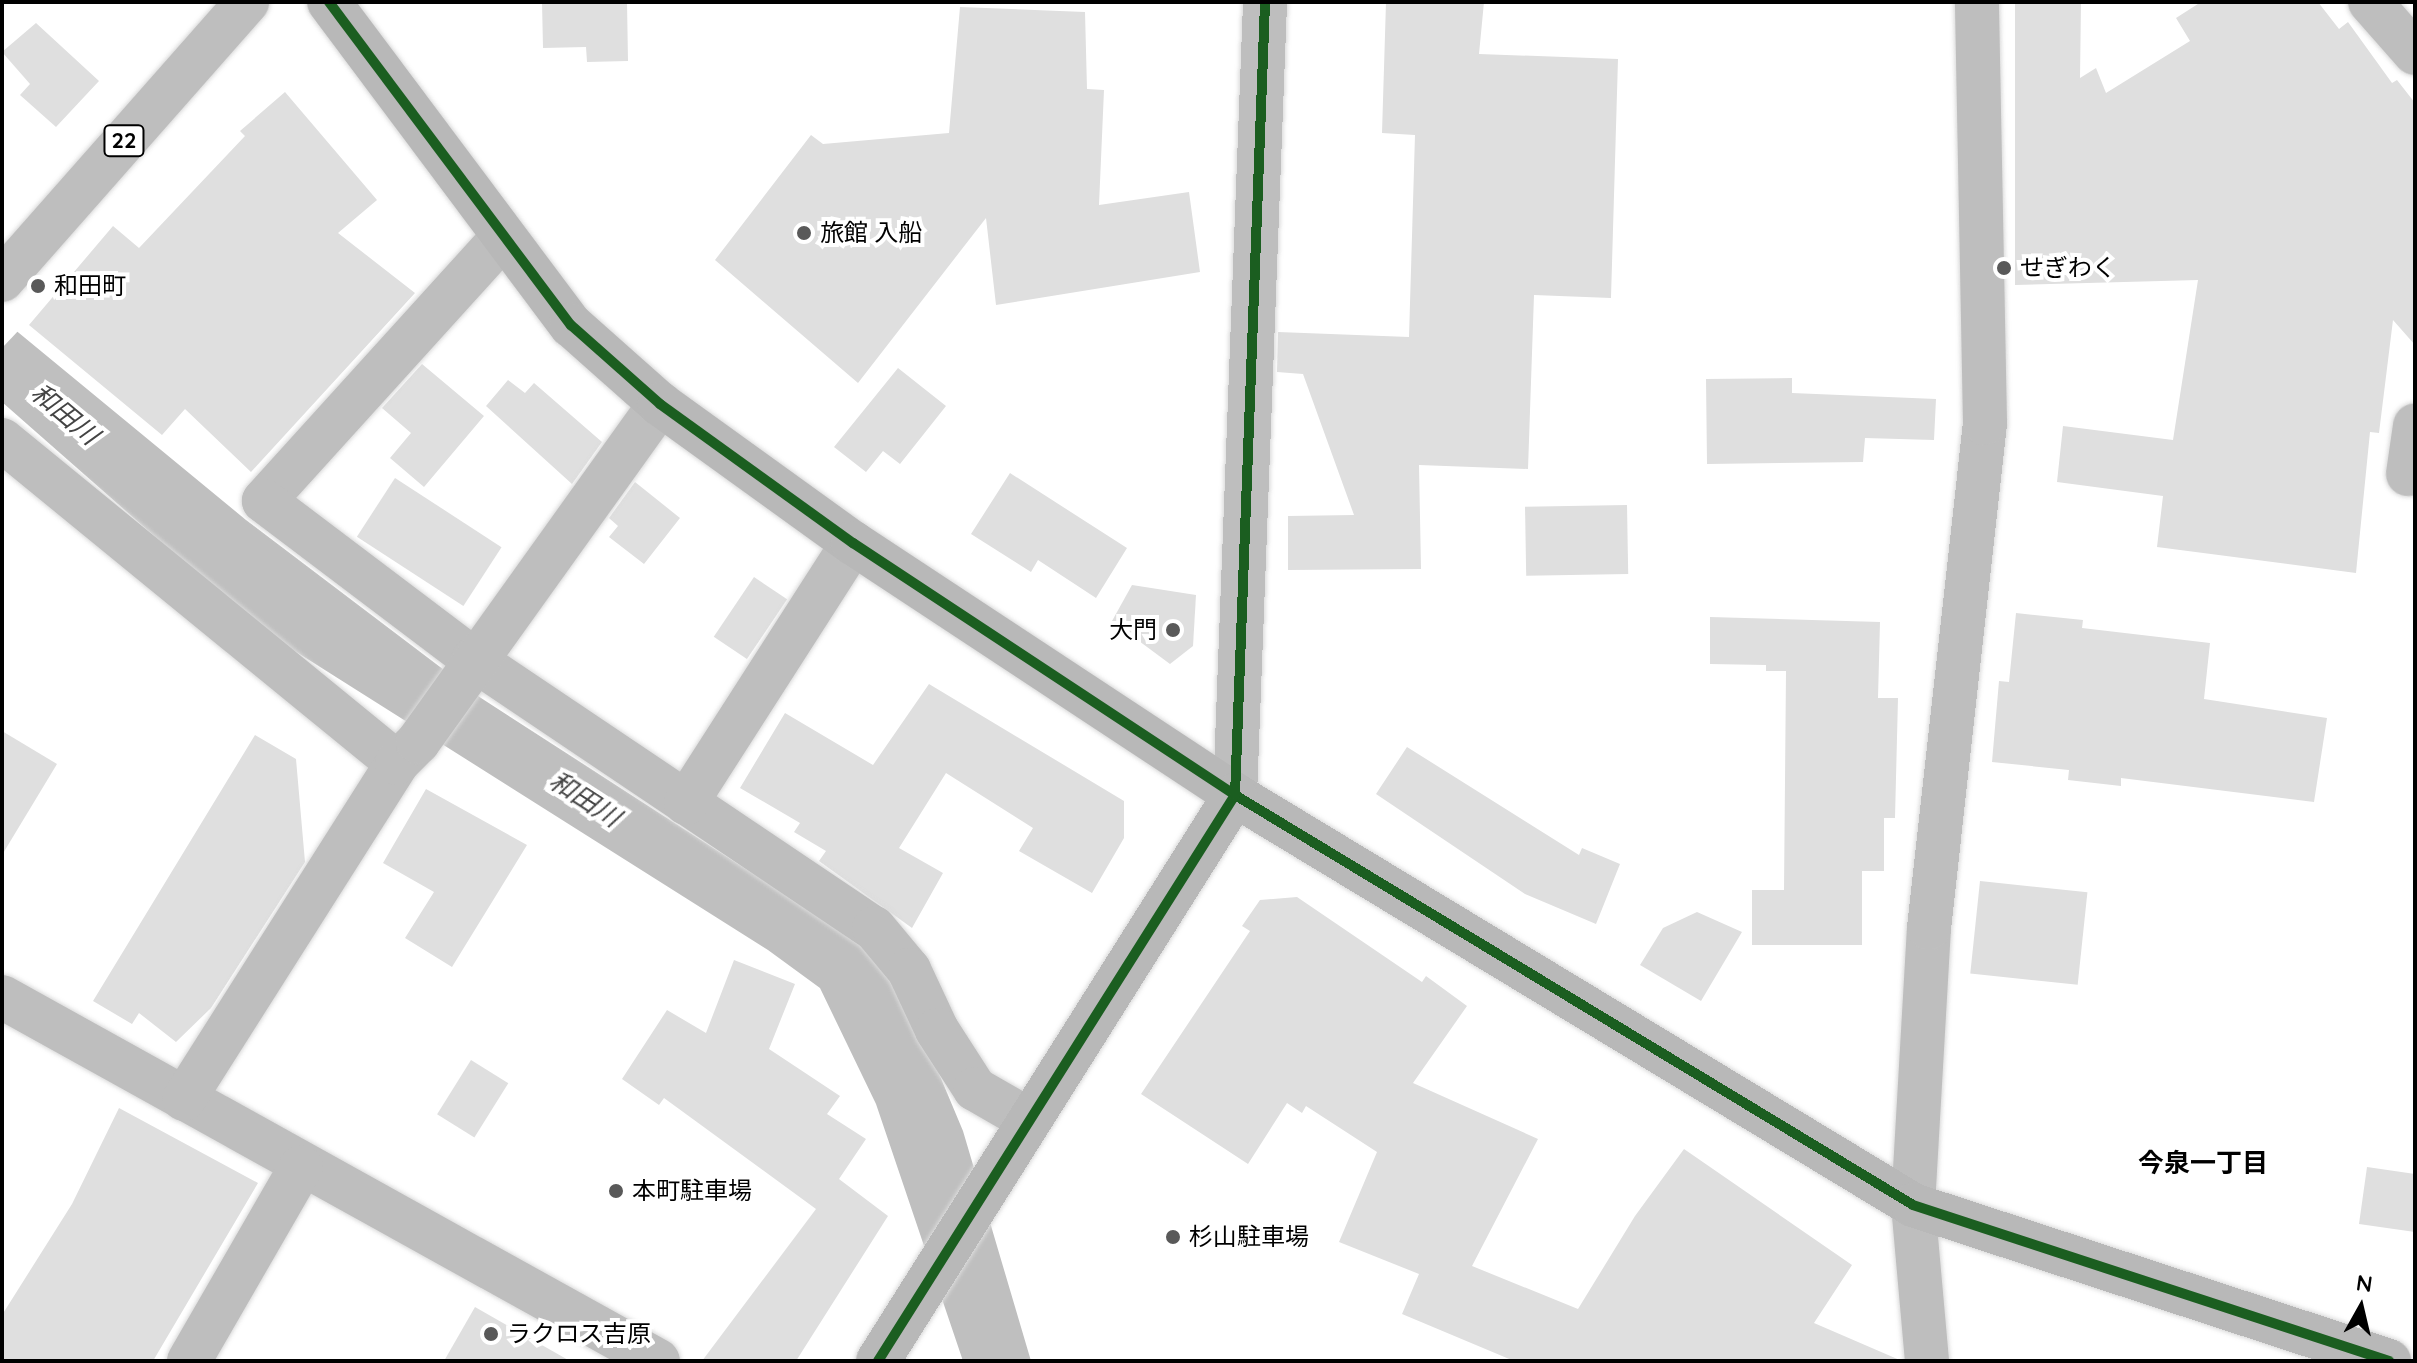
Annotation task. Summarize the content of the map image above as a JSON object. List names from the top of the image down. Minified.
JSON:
{"streets":{"street":["22"]},"districts":["今泉一丁目"],"water":["和田川"],"places":["旅館 入船","せぎわく","和田町","大門","本町駐車場","杉山駐車場","ラクロス吉原"],"north":"top"}
